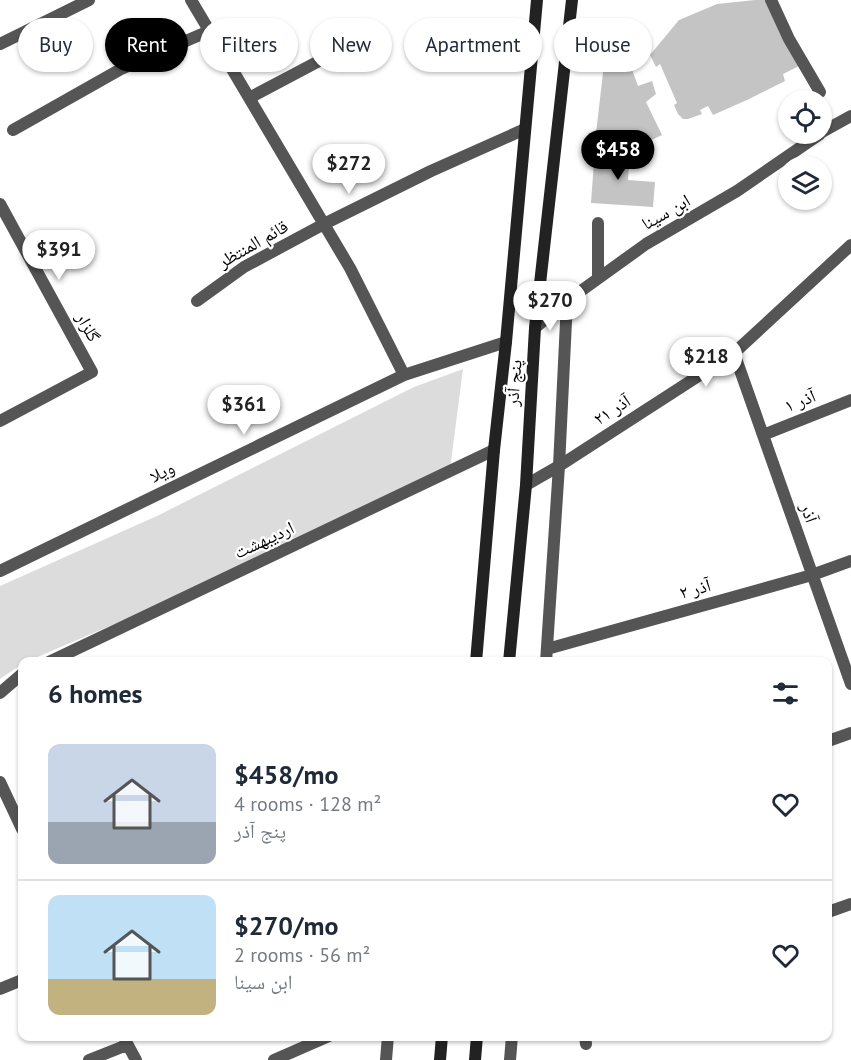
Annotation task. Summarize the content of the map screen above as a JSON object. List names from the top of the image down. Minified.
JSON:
{"streets":{"main road":["پنج آذر"],"street":["ابن سینا","قائم المنتظر","گلزار","آذر ۱","آذر ۲۱","ویلا","آذر","اردیبهشت","آذر ۲"]},"crossings":[["ابن سینا","پنج آذر"],["قائم المنتظر","پنج آذر"],["پنج آذر","آذر ۲۱"],["پنج آذر","ویلا"],["پنج آذر","اردیبهشت"],["آذر ۱","آذر"],["آذر ۲۱","آذر"],["آذر","آذر ۲"]],"page":{"chip":["Buy","Rent","Filters","New","Apartment","House"],"price":["$458","$272","$391","$270","$218","$361"],"heading":"6 homes","list":[{"name":"$458/mo","note":"4 rooms · 128 m² · پنج آذر"},{"name":"$270/mo","note":"2 rooms · 56 m² · ابن سینا"}]}}
